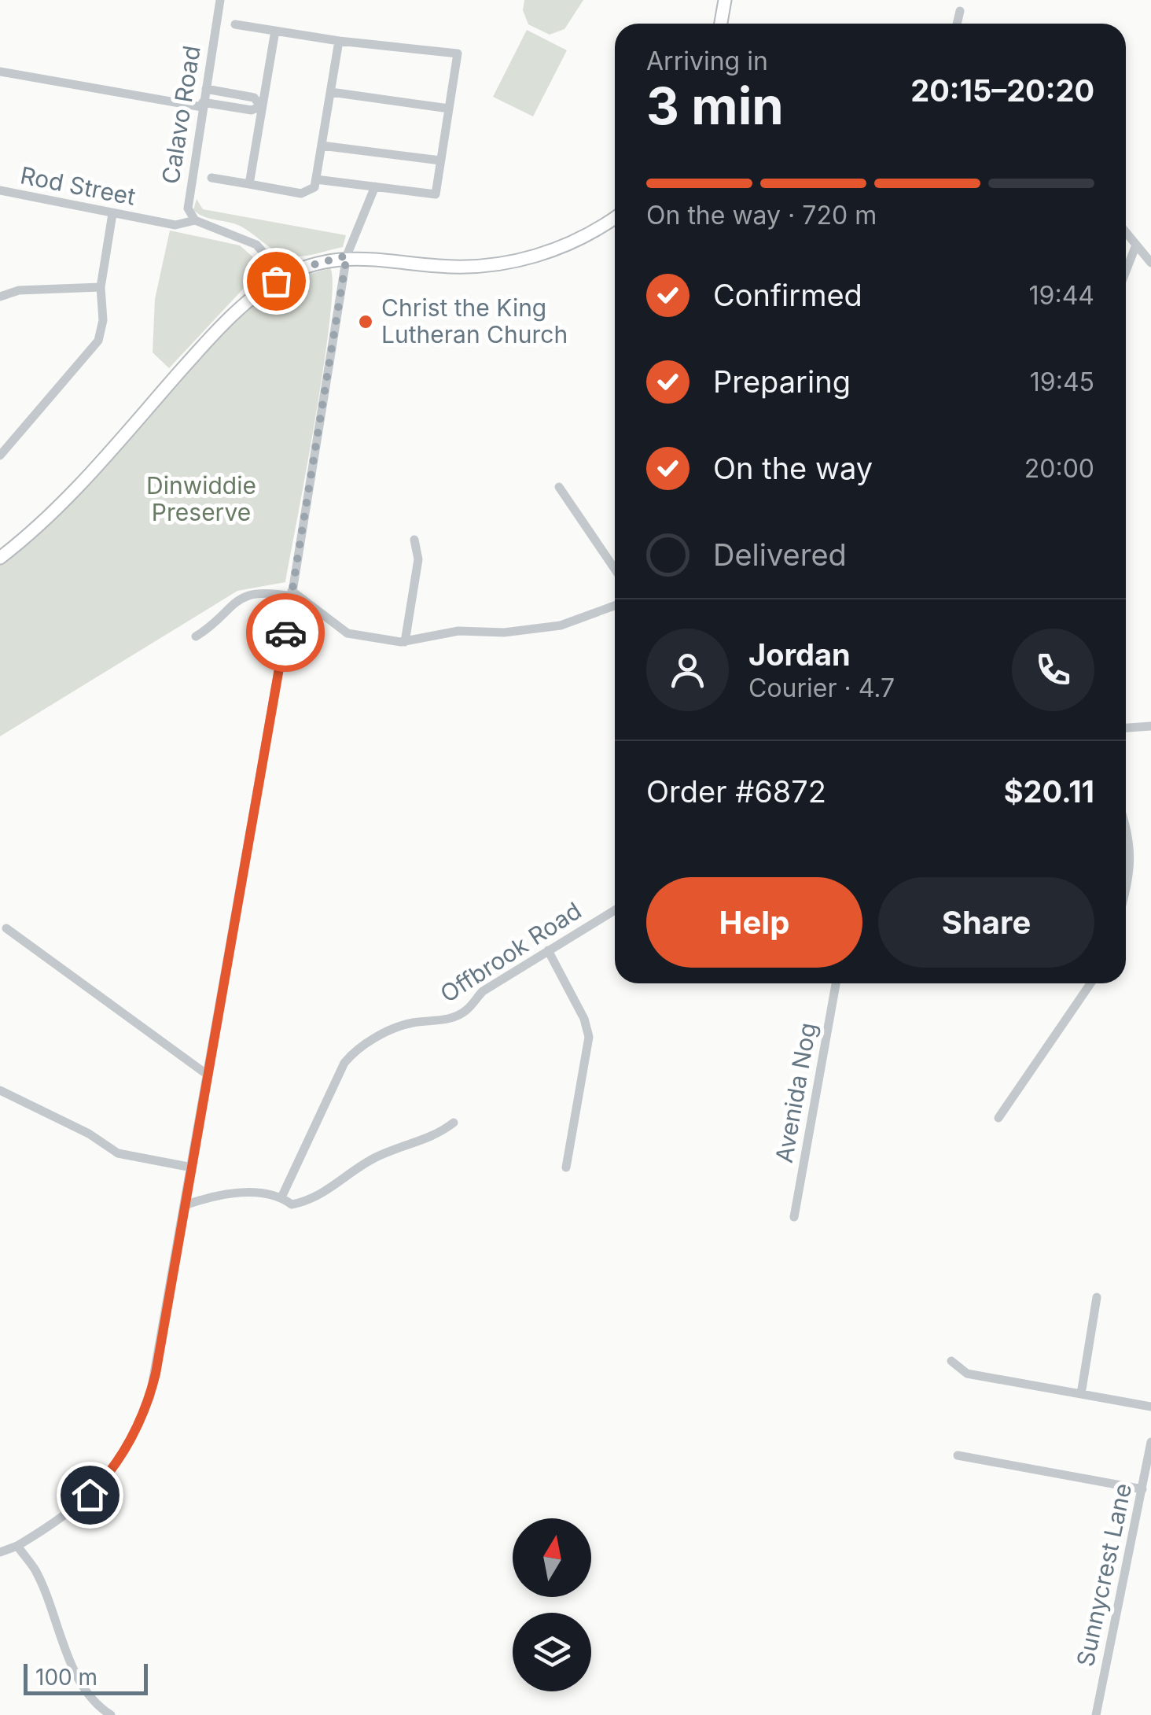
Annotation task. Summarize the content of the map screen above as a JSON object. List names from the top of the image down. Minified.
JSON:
{"streets":{"street":["Calavo Road","Rod Street","Offbrook Road","Avenida Nog","Sunnycrest Lane"]},"crossings":[["Calavo Road","Rod Street"]],"parks":["Dinwiddie Preserve"],"places":["Christ the King Lutheran Church"],"scale_bar":"100 m","north":"top","page":{"heading":["3 min","Arriving in","20:15–20:20"],"panel":["Jordan","Courier · 4.7","Order #6872","$20.11"],"bar":"On the way · 720 m","list":[["Confirmed","19:44"],["Preparing","19:45"],["On the way","20:00"],"Delivered"],"buttons":["Help","Share"],"scale":"100 m"}}
